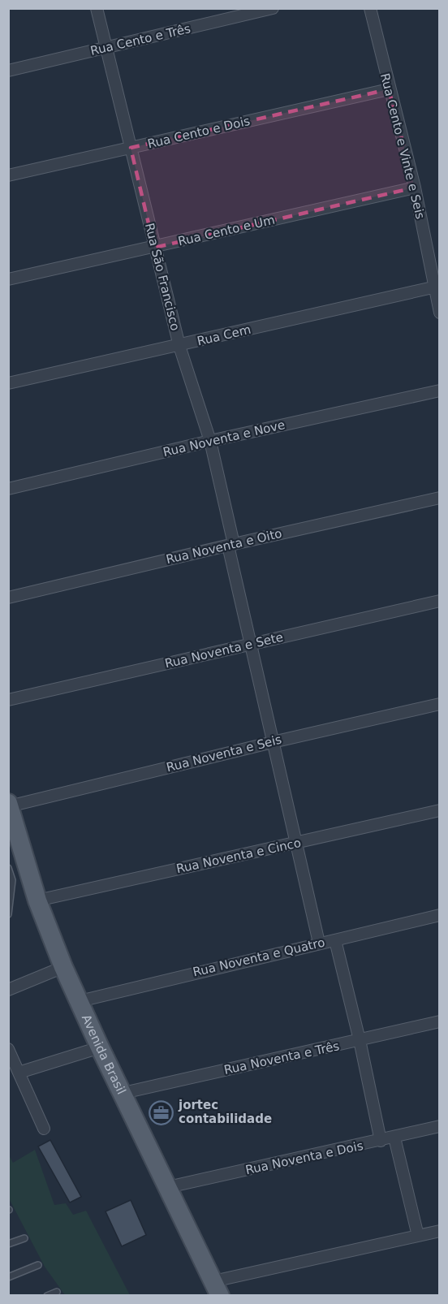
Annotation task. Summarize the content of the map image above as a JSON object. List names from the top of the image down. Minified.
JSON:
{"streets":{"main road":["Avenida Brasil"],"street":["Rua Cento e Três","Rua Cento e Dois","Rua Cento e Vinte e Seis","Rua Cento e Um","Rua São Francisco","Rua Cem","Rua Noventa e Nove","Rua Noventa e Oito","Rua Noventa e Sete","Rua Noventa e Seis","Rua Noventa e Cinco","Rua Noventa e Quatro","Rua Noventa e Três","Rua Noventa e Dois"]},"crossings":[["Rua Cento e Três","Rua São Francisco"],["Rua Cento e Dois","Rua Cento e Vinte e Seis"],["Rua Cento e Dois","Rua São Francisco"],["Rua Cento e Vinte e Seis","Rua Cento e Um"],["Rua Cento e Vinte e Seis","Rua Cem"],["Rua Cento e Um","Rua São Francisco"],["Rua São Francisco","Rua Cem"],["Rua São Francisco","Rua Noventa e Nove"],["Rua São Francisco","Rua Noventa e Oito"],["Rua São Francisco","Rua Noventa e Sete"],["Rua São Francisco","Rua Noventa e Seis"],["Rua São Francisco","Rua Noventa e Cinco"],["Rua São Francisco","Rua Noventa e Quatro"],["Rua Noventa e Seis","Avenida Brasil"],["Rua Noventa e Cinco","Avenida Brasil"],["Rua Noventa e Quatro","Avenida Brasil"],["Avenida Brasil","Rua Noventa e Três"],["Avenida Brasil","Rua Noventa e Dois"]],"places":{"office":["jortec contabilidade"]}}
